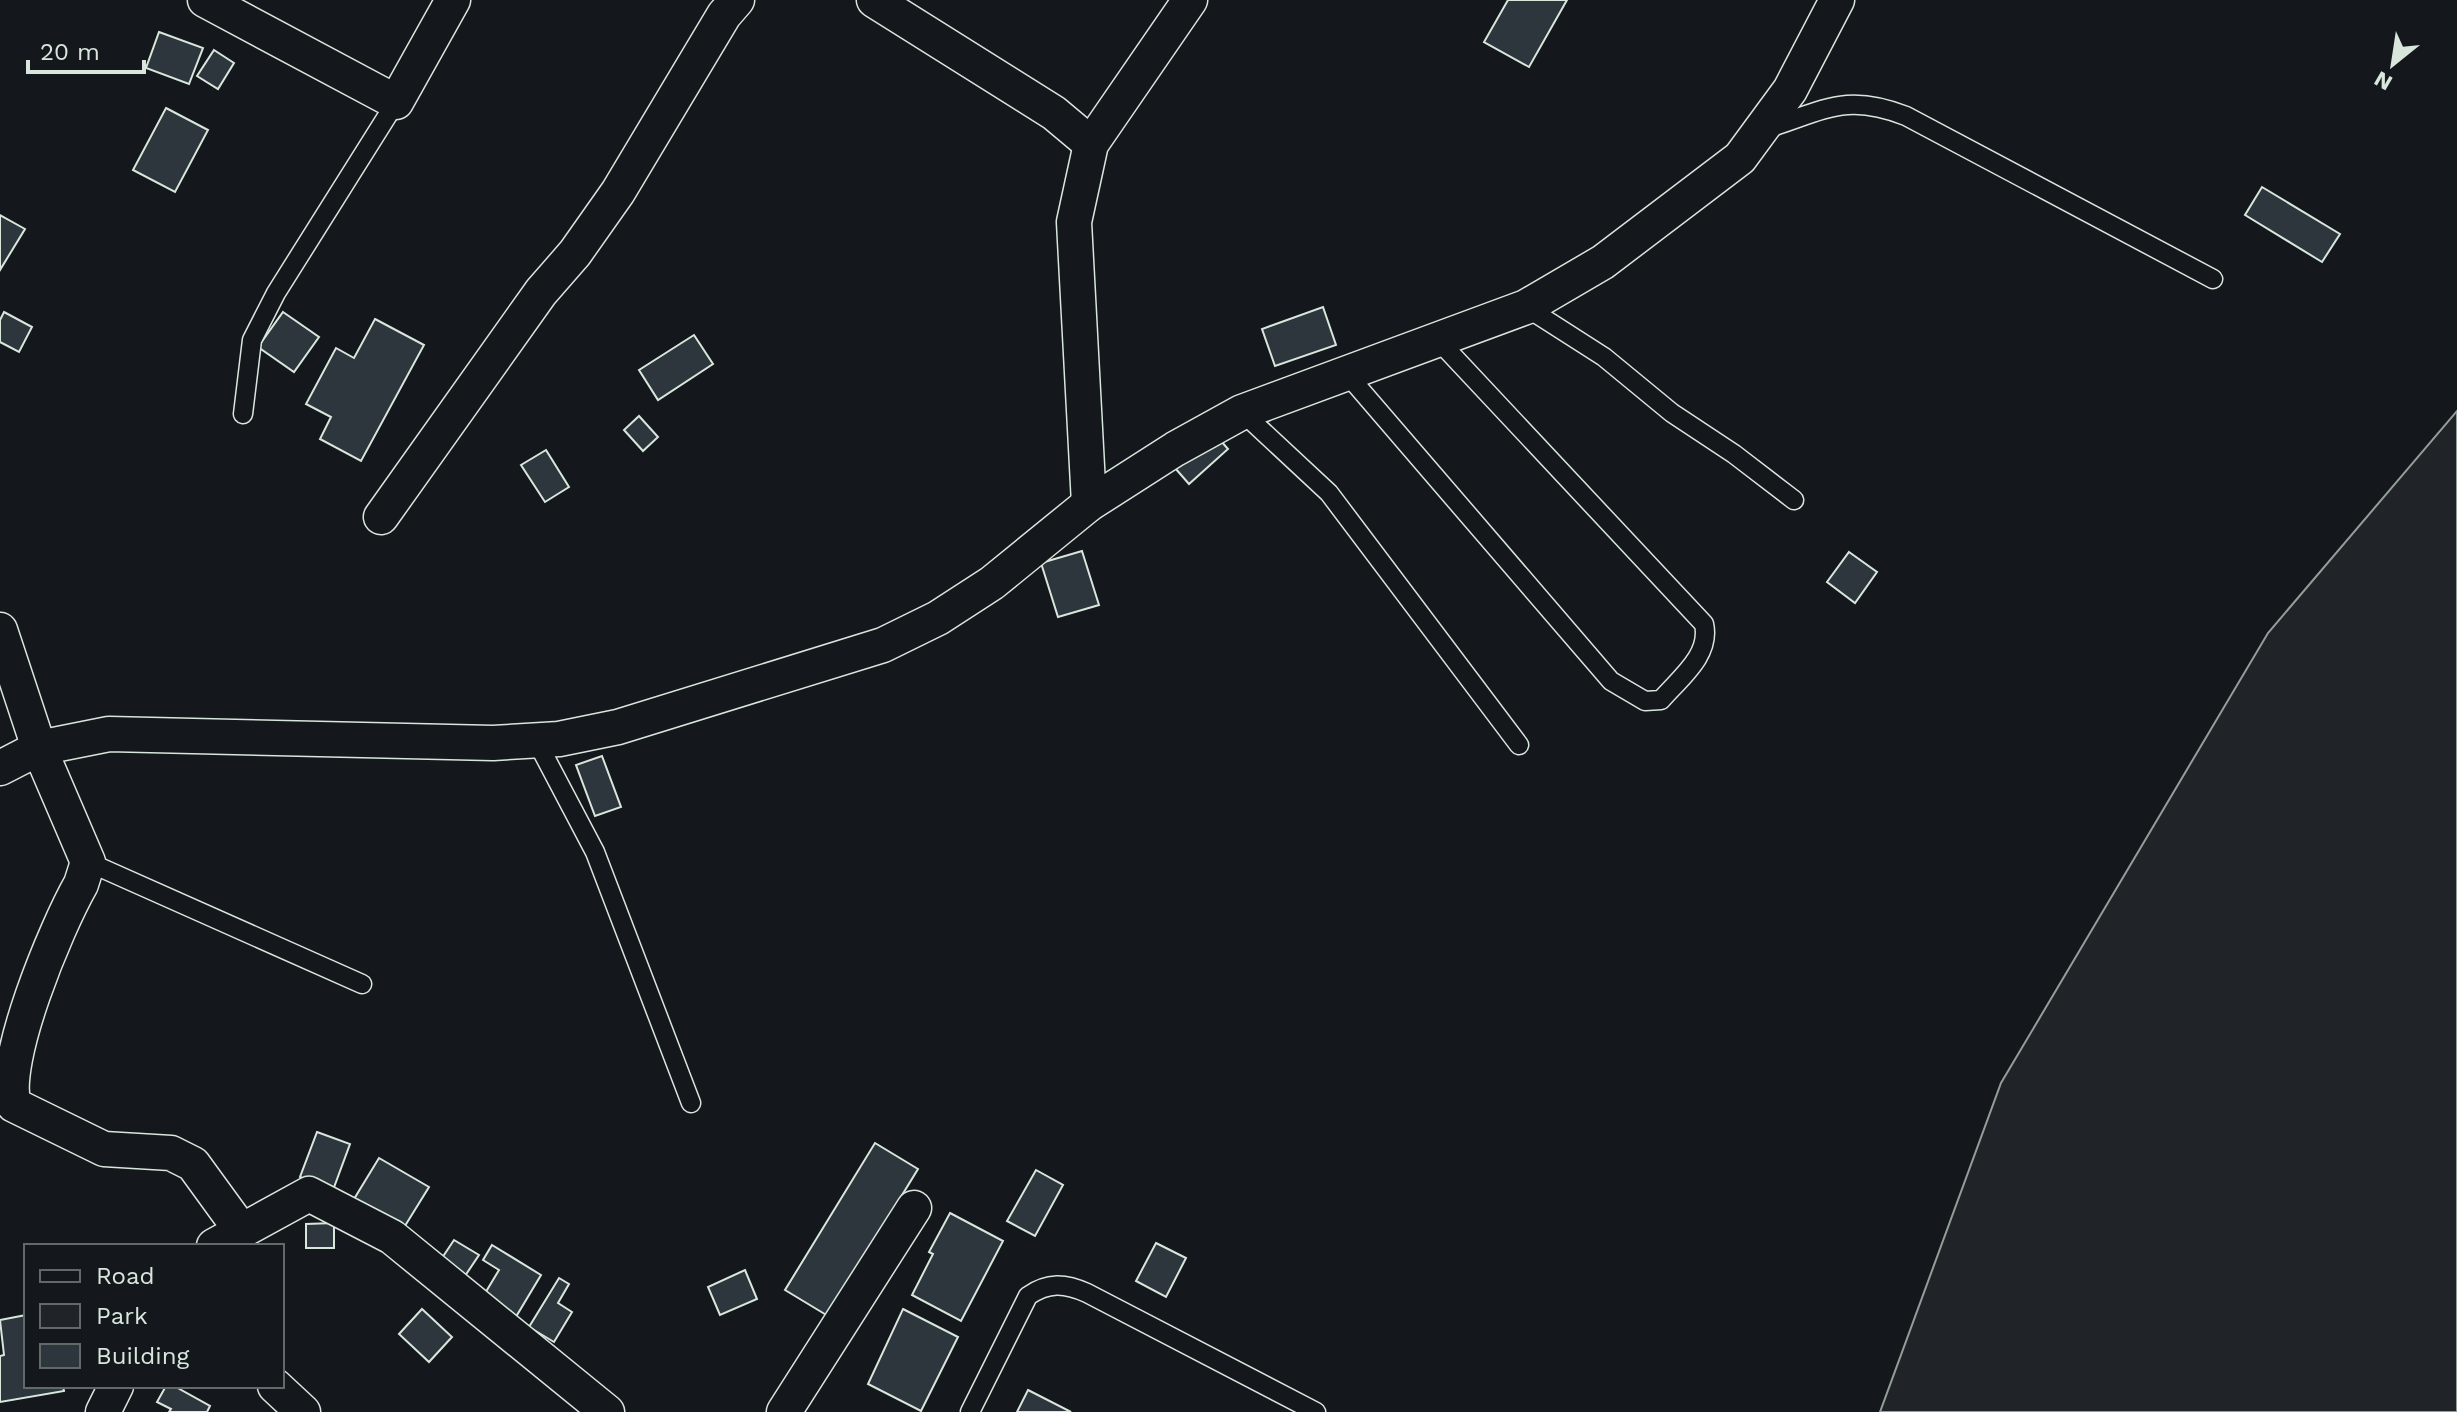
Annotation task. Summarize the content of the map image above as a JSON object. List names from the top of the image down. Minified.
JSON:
{"legend":["Road","Park","Building"],"scale_bar":"20 m","north":"bottom left"}
